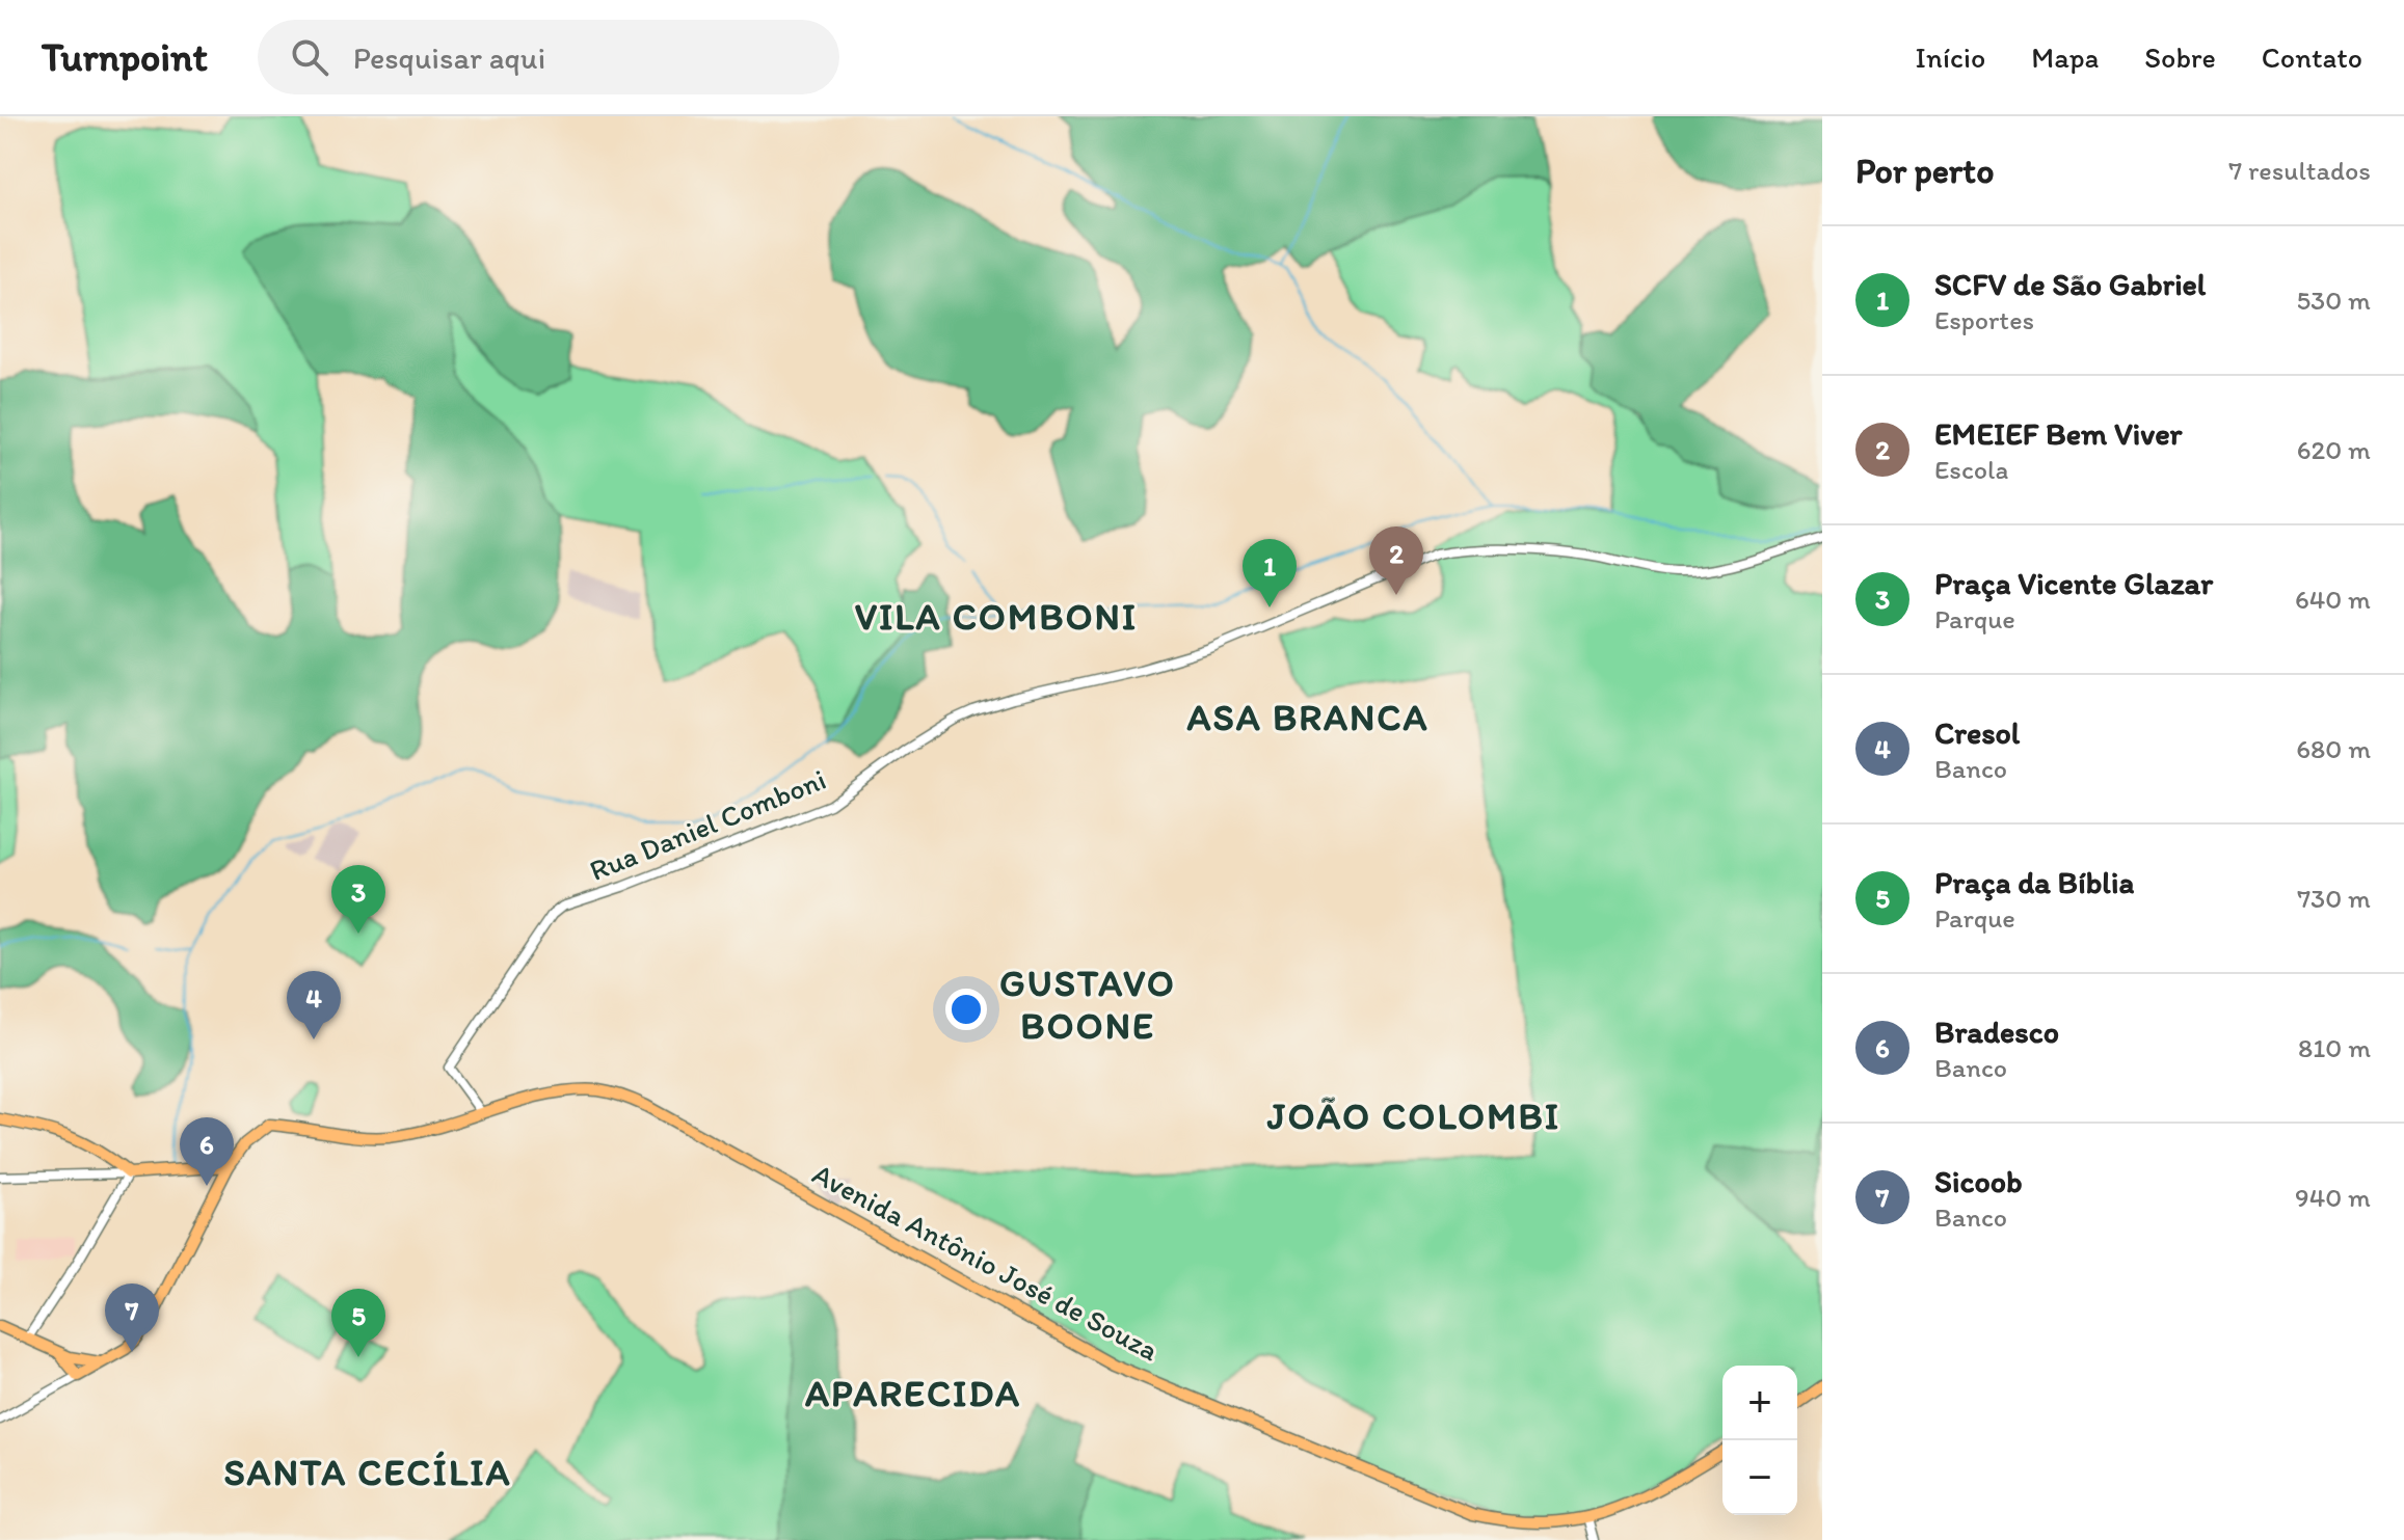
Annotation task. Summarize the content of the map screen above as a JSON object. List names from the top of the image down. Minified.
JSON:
{"streets":{"main road":["Avenida Antônio José de Souza"],"street":["Rua Daniel Comboni"]},"crossings":[["Rua Daniel Comboni","Avenida Antônio José de Souza"]],"districts":["VILA COMBONI","ASA BRANCA","GUSTAVO BOONE","JOÃO COLOMBI","APARECIDA","SANTA CECÍLIA"],"page":{"header":"Turnpoint","search":"Pesquisar aqui","nav":["Início","Mapa","Sobre","Contato"],"heading":["Por perto","7 resultados"],"list":[{"mark":"1","name":"SCFV de São Gabriel","note":"Esportes","value":"530 m"},{"mark":"2","name":"EMEIEF Bem Viver","note":"Escola","value":"620 m"},{"mark":"3","name":"Praça Vicente Glazar","note":"Parque","value":"640 m"},{"mark":"4","name":"Cresol","note":"Banco","value":"680 m"},{"mark":"5","name":"Praça da Bíblia","note":"Parque","value":"730 m"},{"mark":"6","name":"Bradesco","note":"Banco","value":"810 m"},{"mark":"7","name":"Sicoob","note":"Banco","value":"940 m"}],"pins":["2","1","3","4","6","7","5"],"map_buttons":["+","−"]}}
